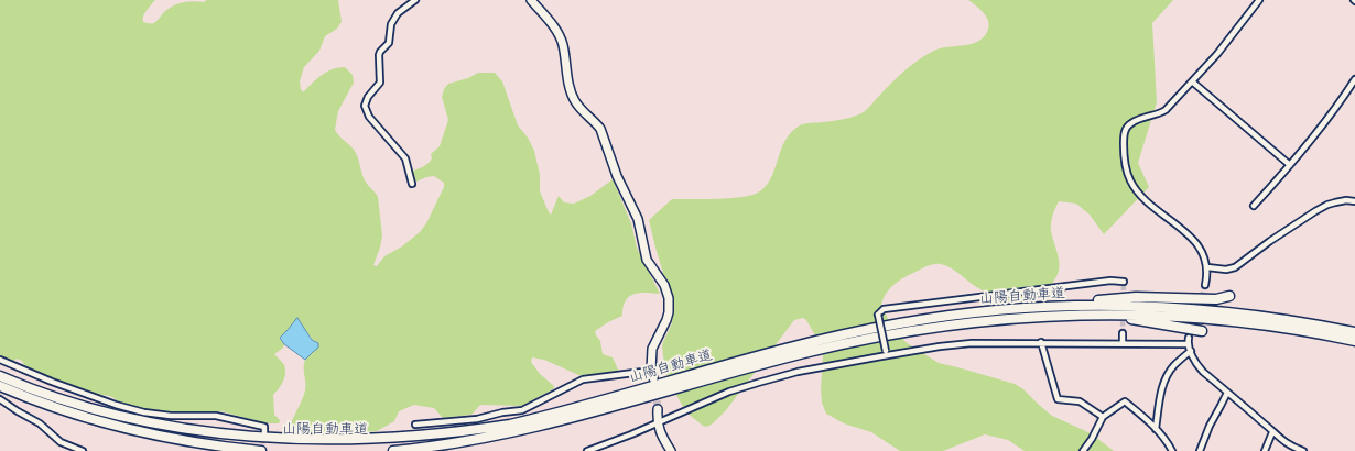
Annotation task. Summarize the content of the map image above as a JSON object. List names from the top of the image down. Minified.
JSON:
{"streets":{"highway":["山陽自動車道"]}}
